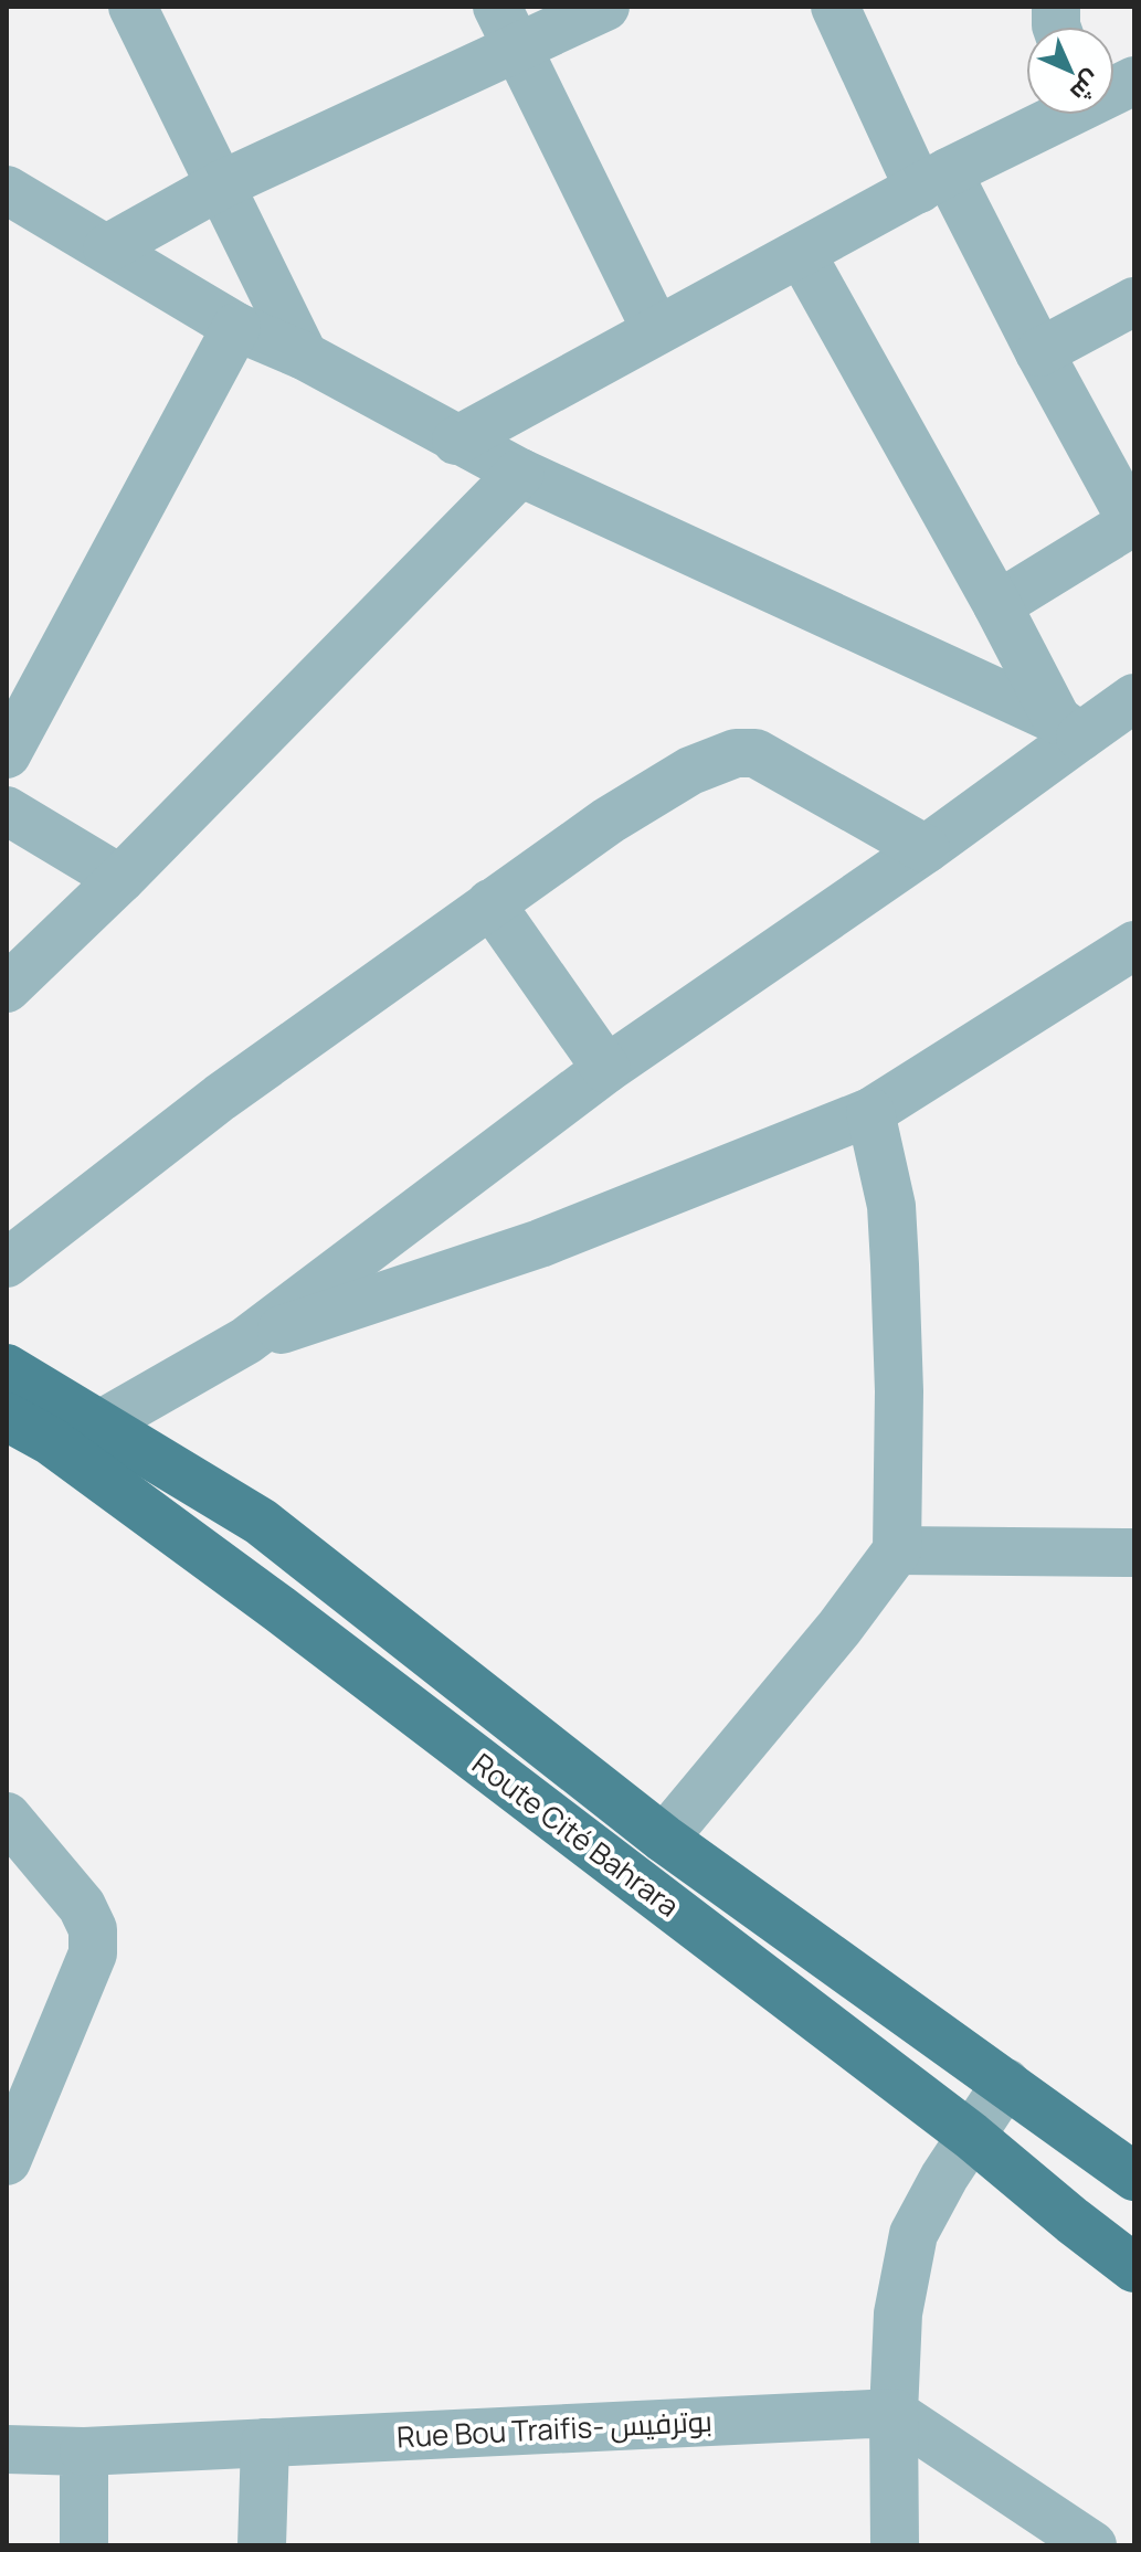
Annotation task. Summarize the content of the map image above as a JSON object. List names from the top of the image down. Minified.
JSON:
{"streets":{"main road":["Route Cité Bahrara"],"street":["Rue Bou Traifis- بوترفيس"]},"north":"bottom right"}
